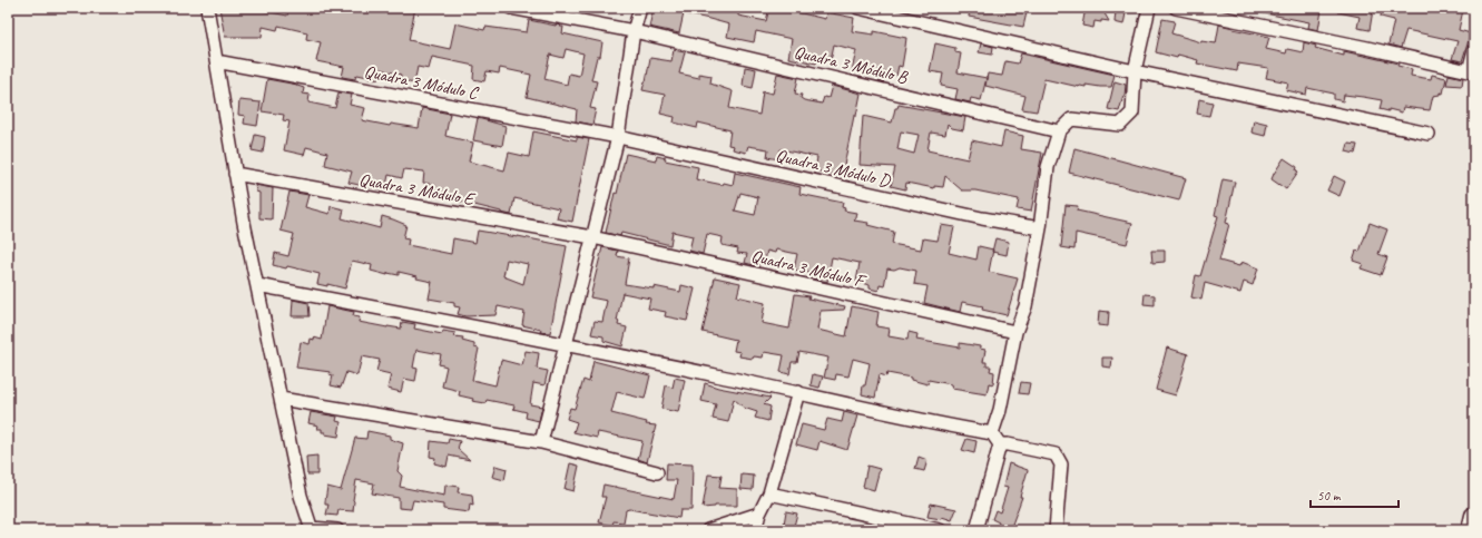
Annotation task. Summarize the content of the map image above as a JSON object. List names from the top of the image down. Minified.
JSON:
{"streets":{"street":["Quadra 3 Módulo B","Quadra 3 Módulo C","Quadra 3 Módulo D","Quadra 3 Módulo E","Quadra 3 Módulo F"]},"crossings":[["Quadra 3 Módulo C","Quadra 3 Módulo D"],["Quadra 3 Módulo E","Quadra 3 Módulo F"]],"scale_bar":"50 m"}
